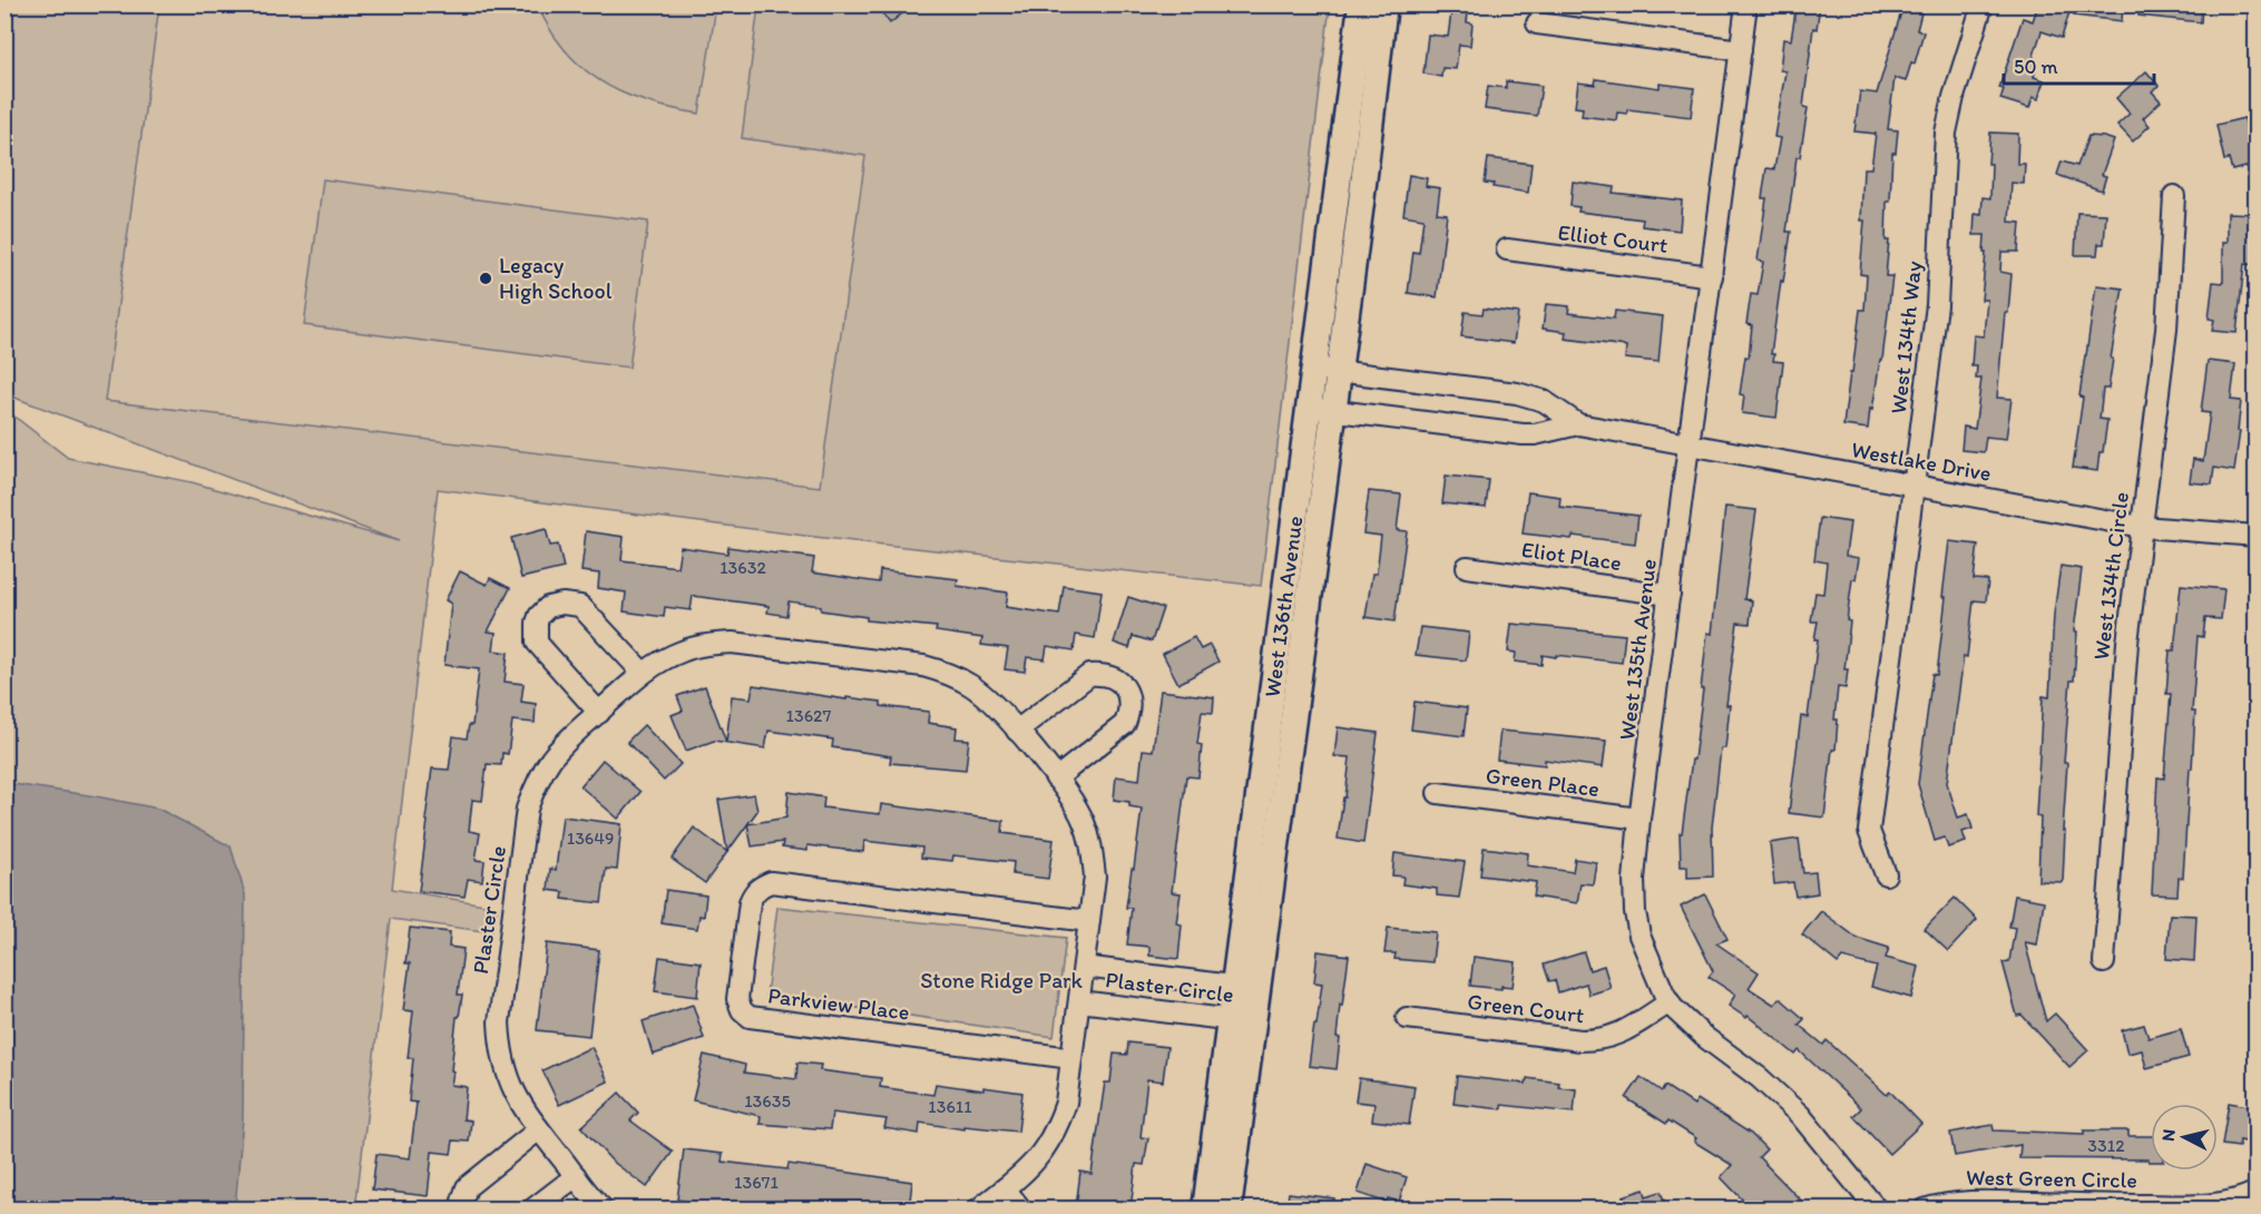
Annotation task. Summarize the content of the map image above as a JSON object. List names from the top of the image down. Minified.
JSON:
{"streets":{"main road":["West 136th Avenue"],"street":["Elliot Court","West 134th Way","Westlake Drive","Eliot Place","West 134th Circle","West 135th Avenue","Green Place","Plaster Circle","Parkview Place","Green Court","West Green Circle"]},"crossings":[["Elliot Court","West 135th Avenue"],["West 134th Way","Westlake Drive"],["Westlake Drive","West 134th Circle"],["Westlake Drive","West 136th Avenue"],["Westlake Drive","West 135th Avenue"],["Eliot Place","West 135th Avenue"],["West 136th Avenue","Plaster Circle"],["West 135th Avenue","Green Place"],["West 135th Avenue","Green Court"],["Plaster Circle","Parkview Place"]],"parks":["Stone Ridge Park"],"places":["Legacy High School"],"house_numbers":["13632","13627","13649","13635","13611","3312","13671"],"scale_bar":"50 m","north":"left"}
